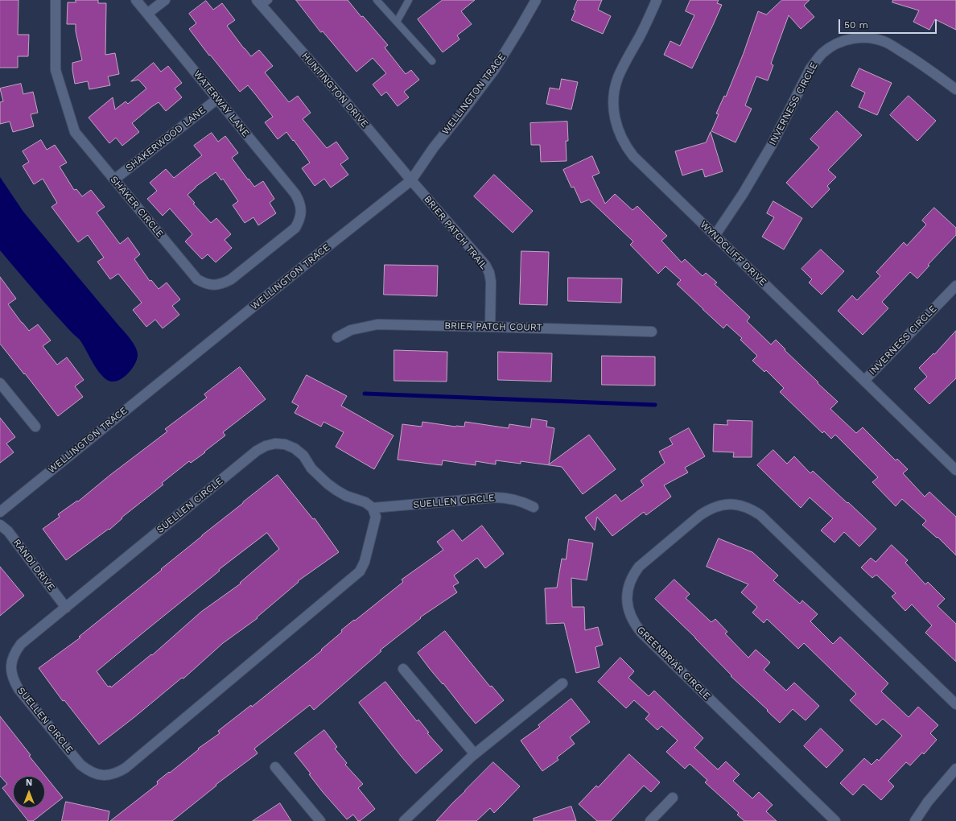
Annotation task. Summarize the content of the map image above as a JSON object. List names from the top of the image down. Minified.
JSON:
{"streets":{"street":["HUNTINGTON DRIVE","WELLINGTON TRACE","WATERWAY LANE","INVERNESS CIRCLE","SHAKERWOOD LANE","SHAKER CIRCLE","BRIER PATCH TRAIL","WYNDCLIFF DRIVE","BRIER PATCH COURT","SUELLEN CIRCLE","RANDI DRIVE","GREENBRIAR CIRCLE"]},"crossings":[["HUNTINGTON DRIVE","WELLINGTON TRACE"],["HUNTINGTON DRIVE","BRIER PATCH TRAIL"],["WELLINGTON TRACE","BRIER PATCH TRAIL"],["WATERWAY LANE","SHAKERWOOD LANE"],["WATERWAY LANE","SHAKER CIRCLE"],["INVERNESS CIRCLE","WYNDCLIFF DRIVE"],["SHAKERWOOD LANE","SHAKER CIRCLE"],["BRIER PATCH TRAIL","BRIER PATCH COURT"],["SUELLEN CIRCLE","RANDI DRIVE"]],"scale_bar":"50 m","north":"top"}
